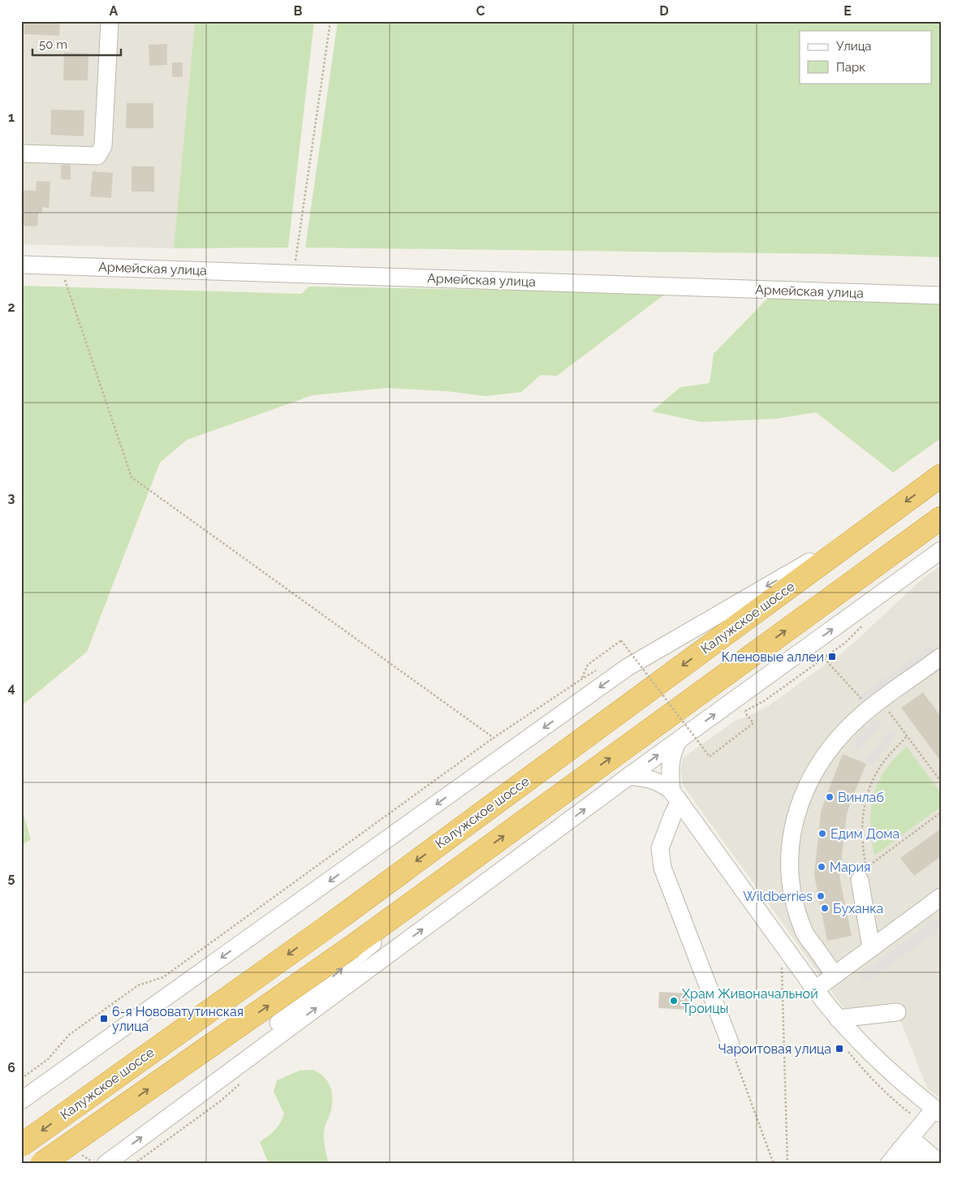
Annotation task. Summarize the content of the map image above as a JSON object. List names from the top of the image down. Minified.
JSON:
{"streets":{"highway":["Калужское шоссе"],"street":["Армейская улица"]},"places":{"transit":["Кленовые аллеи","6-я Нововатутинская улица","Чароитовая улица"],"other":["Винлаб","Едим Дома","Мария","Wildberries","Буханка","Храм Живоначальной Троицы"]},"legend":["Улица","Парк"],"scale_bar":"50 m","grid":{"columns":["A","B","C","D","E"],"rows":["1","2","3","4","5","6"]}}
